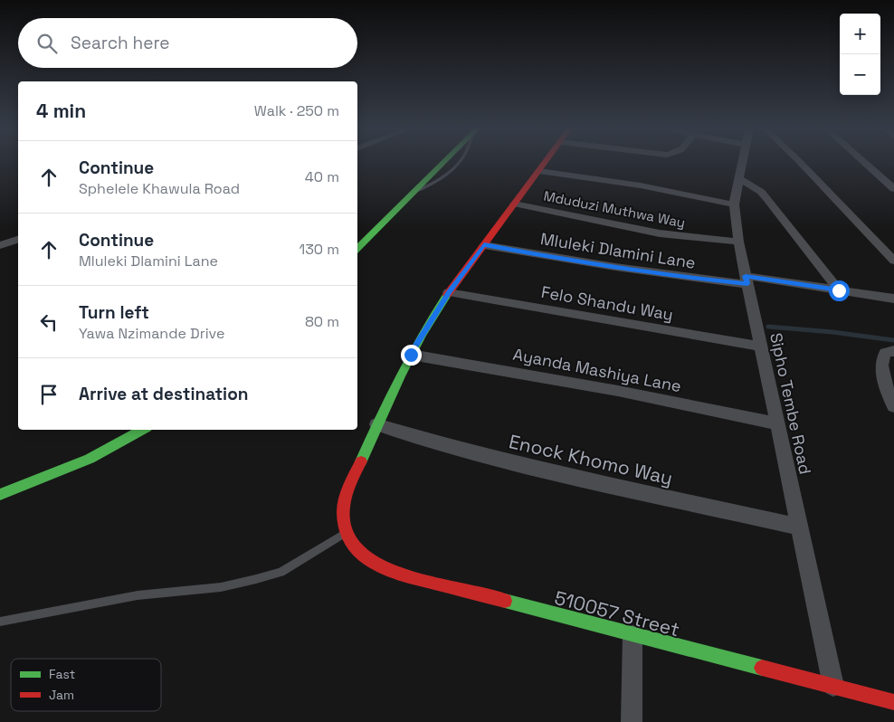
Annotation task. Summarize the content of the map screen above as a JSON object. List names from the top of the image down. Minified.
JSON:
{"streets":{"street":["Mduduzi Muthwa Way","Mluleki Dlamini Lane","Felo Shandu Way","Ayanda Mashiya Lane","Sipho Tembe Road","Enock Khomo Way","510057 Street"]},"crossings":[["Mduduzi Muthwa Way","Sipho Tembe Road"],["Mluleki Dlamini Lane","Sipho Tembe Road"],["Felo Shandu Way","Sipho Tembe Road"],["Ayanda Mashiya Lane","Sipho Tembe Road"],["Sipho Tembe Road","Enock Khomo Way"],["Sipho Tembe Road","510057 Street"]],"legend":["Fast","Jam"],"page":{"map_buttons":["+","−"],"search":"Search here","heading":["4 min","Walk · 250 m"],"list":[["Continue","Sphelele Khawula Road","40 m"],["Continue","Mluleki Dlamini Lane","130 m"],["Turn left","Yawa Nzimande Drive","80 m"],"Arrive at destination"]}}
